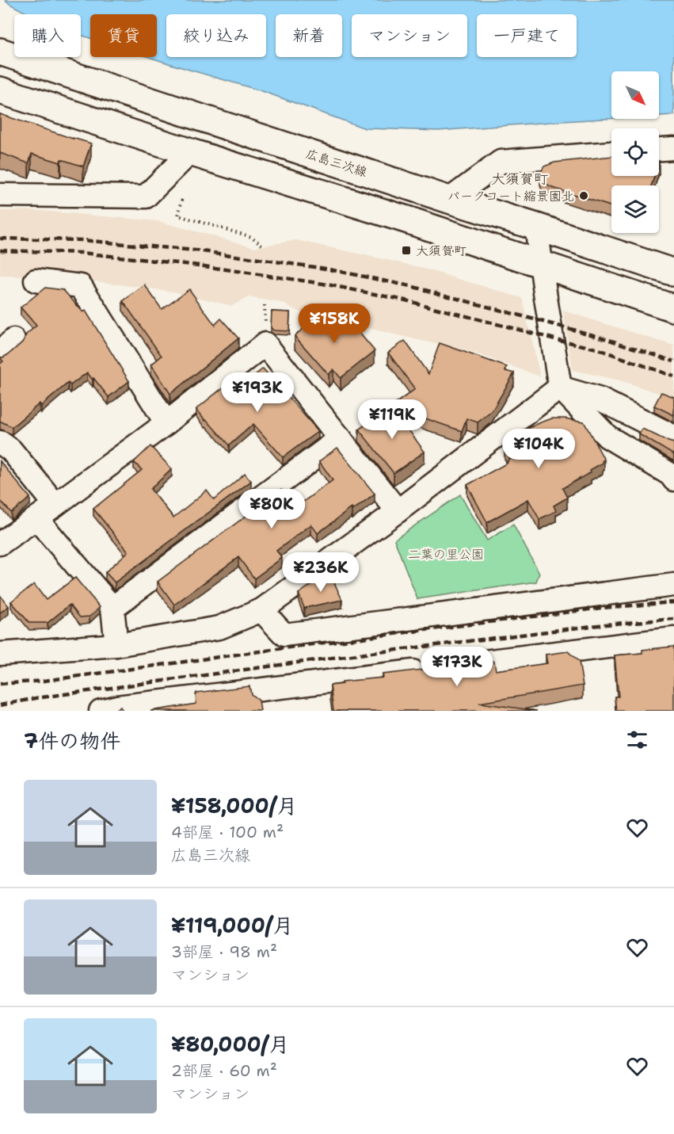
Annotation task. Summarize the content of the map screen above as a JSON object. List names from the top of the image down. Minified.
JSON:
{"streets":{"main road":["広島三次線"]},"districts":["大須賀町"],"parks":["二葉の里公園"],"places":{"other":["パークコート縮景園北"],"transit":["大須賀町"]},"north":"bottom right","page":{"chip":["購入","賃貸","絞り込み","新着","マンション","一戸建て"],"price":["¥158K","¥193K","¥119K","¥104K","¥80K","¥236K","¥173K"],"heading":"7件の物件","list":[{"name":"¥158,000/月","note":"4部屋 · 100 m² · 広島三次線"},{"name":"¥119,000/月","note":"3部屋 · 98 m² · マンション"},{"name":"¥80,000/月","note":"2部屋 · 60 m² · マンション"}]}}
